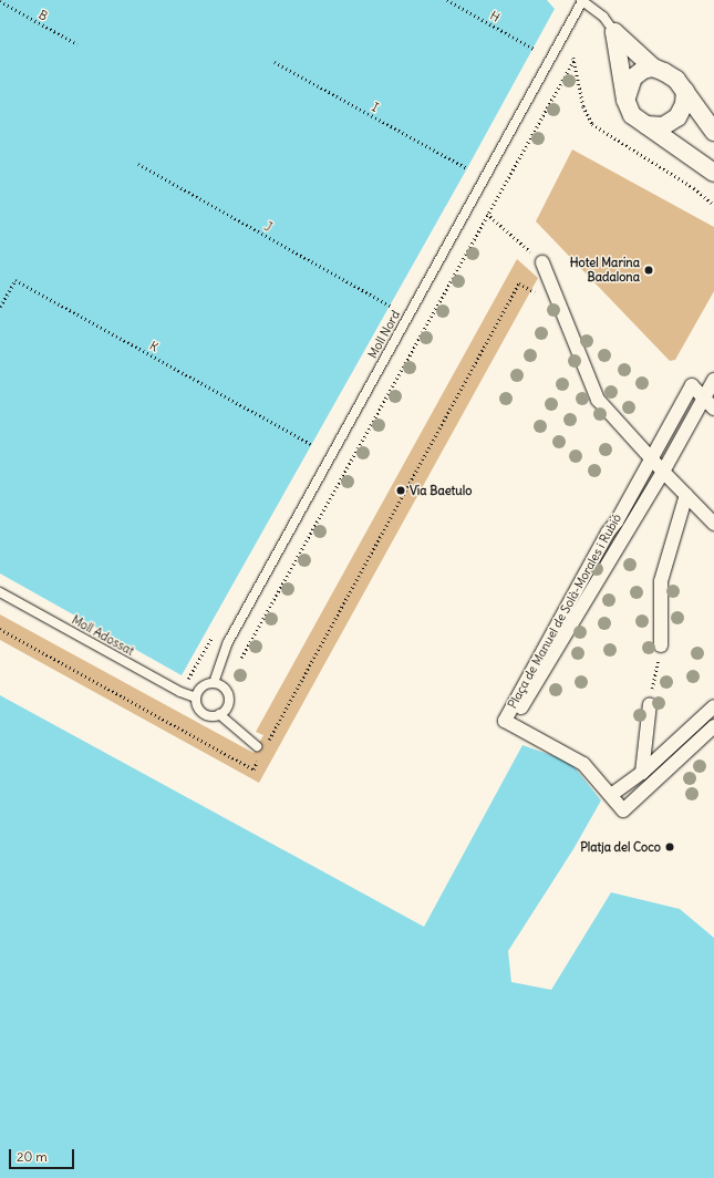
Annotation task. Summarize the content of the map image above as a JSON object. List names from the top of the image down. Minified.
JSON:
{"streets":{"street":["Plaça de Manuel de Solà-Morales i Rubió"],"lane":["Moll Nord","Moll Adossat"],"path":["B","H","I","J","K"]},"crossings":[["Moll Nord","Moll Adossat"]],"places":["Hotel Marina Badalona","Via Baetulo","Platja del Coco"],"scale_bar":"20 m"}
